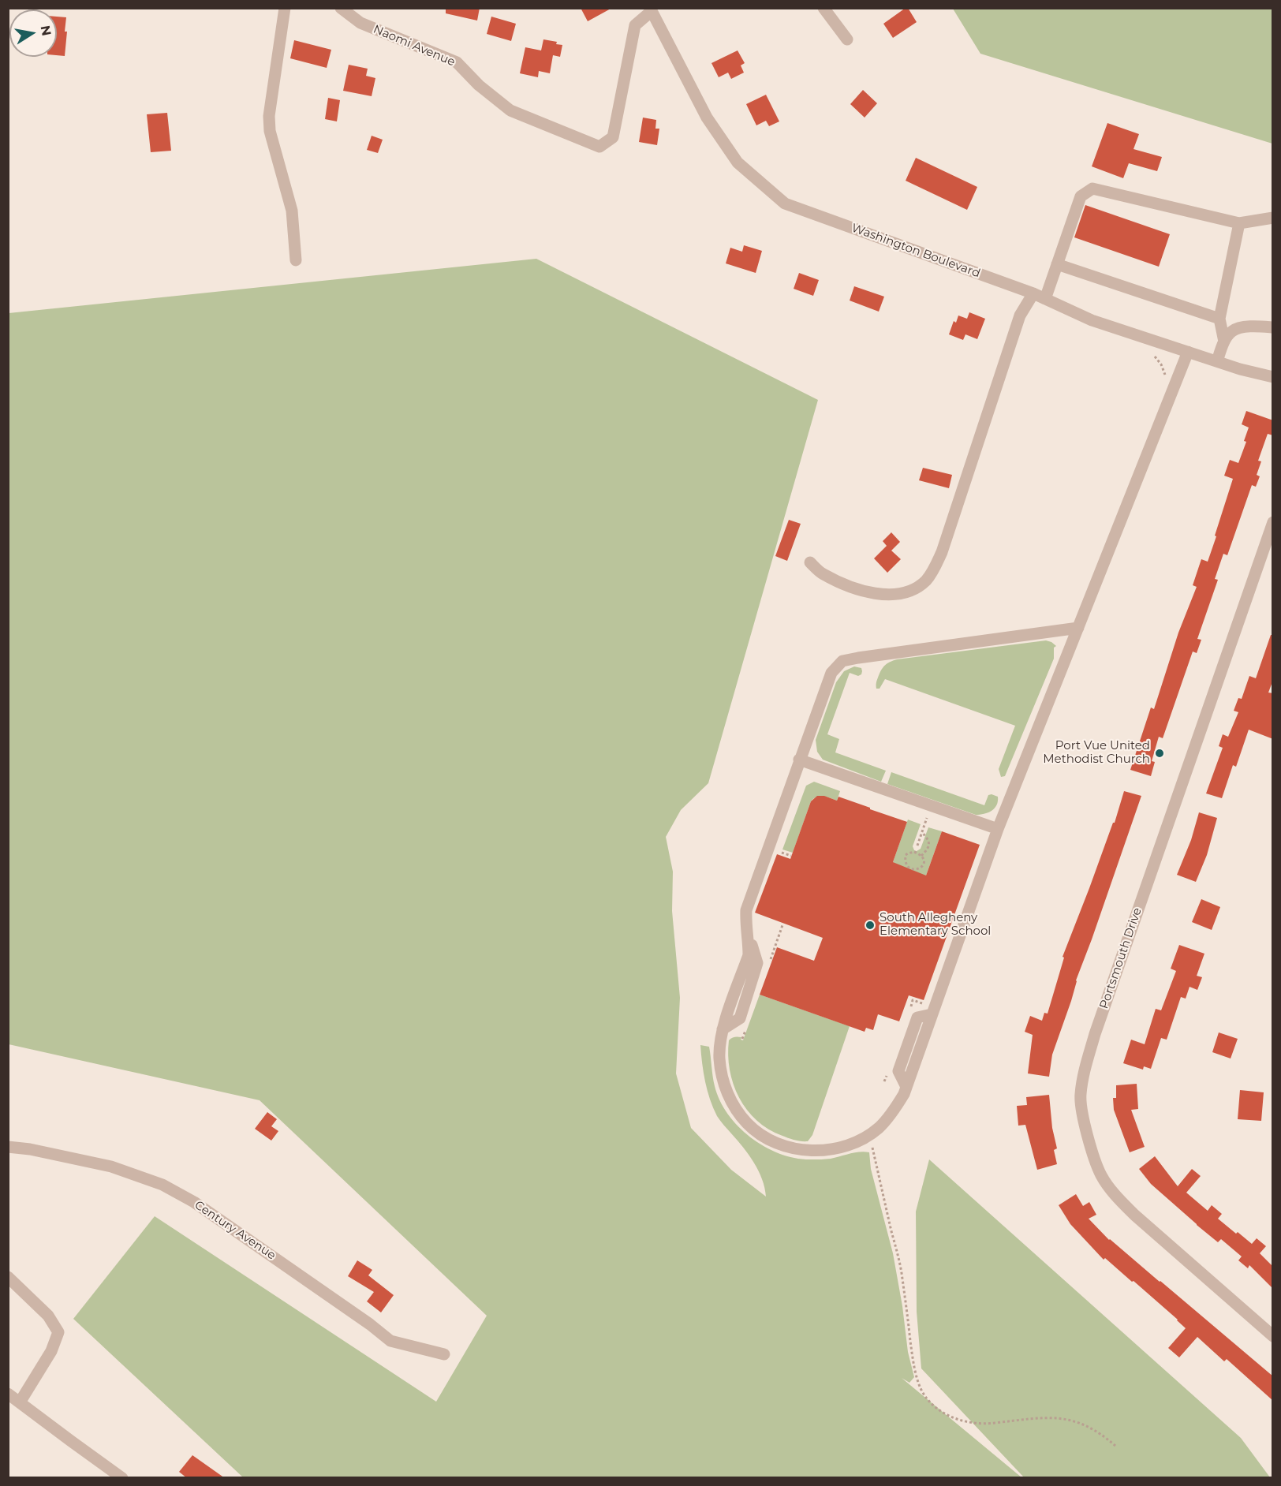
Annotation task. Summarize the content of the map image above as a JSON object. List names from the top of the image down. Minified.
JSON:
{"streets":{"street":["Naomi Avenue","Washington Boulevard","Portsmouth Drive","Century Avenue"]},"crossings":[["Naomi Avenue","Washington Boulevard"]],"places":["Port Vue United Methodist Church","South Allegheny Elementary School"],"north":"right"}
